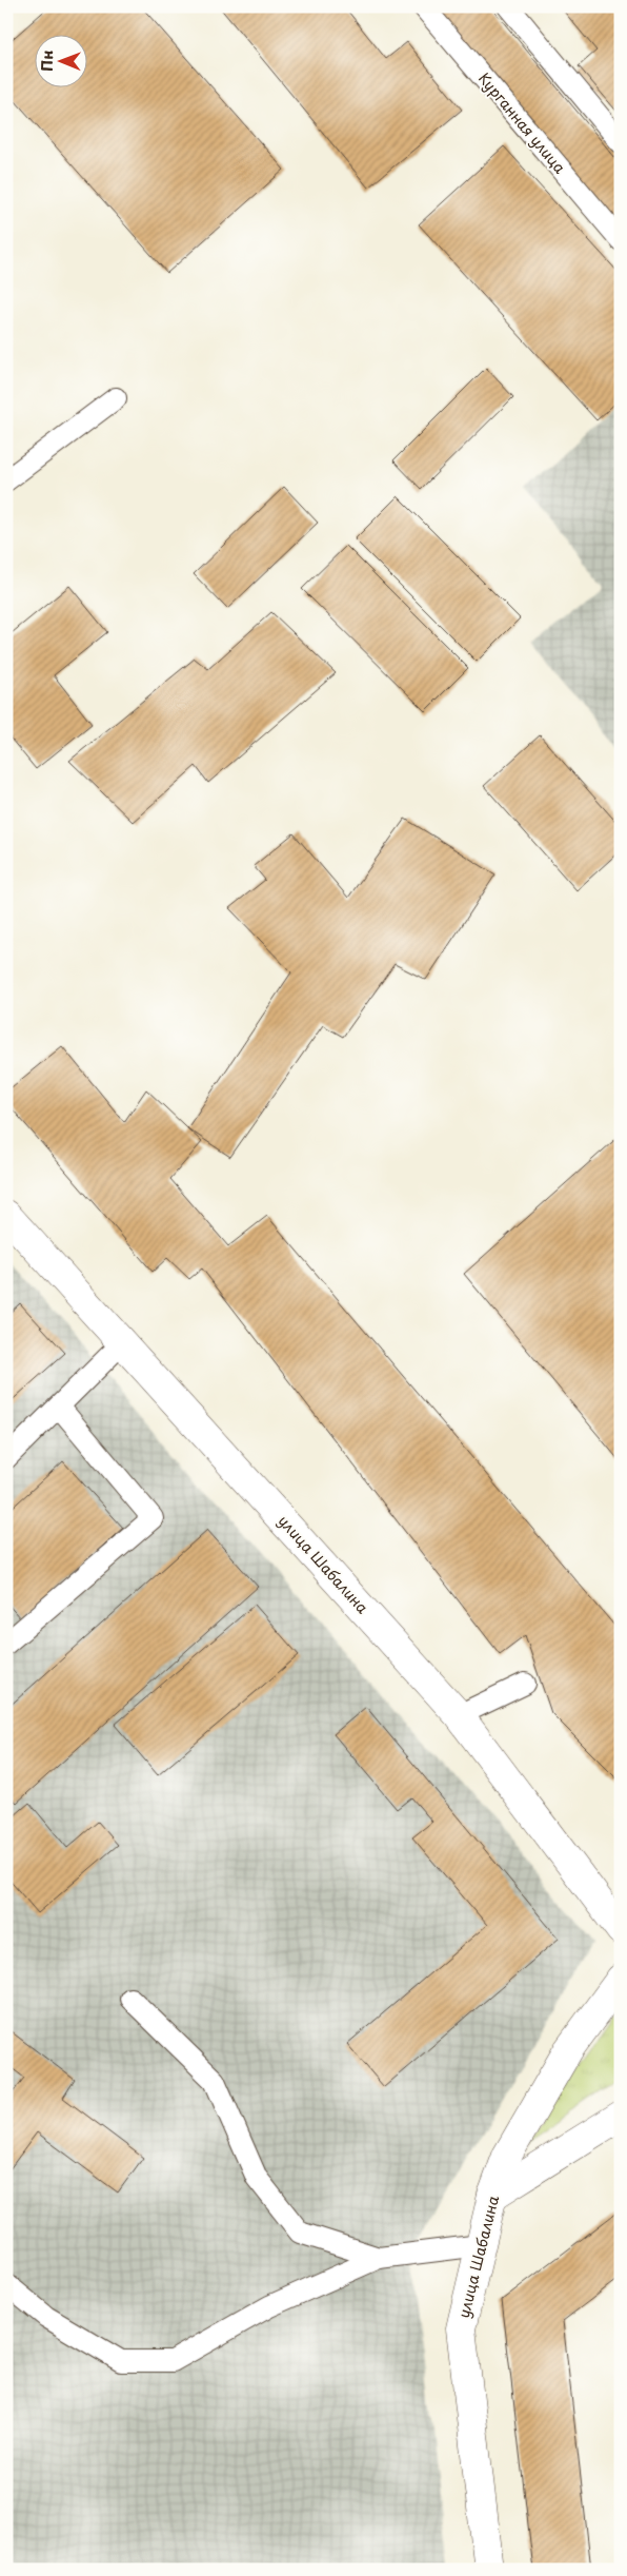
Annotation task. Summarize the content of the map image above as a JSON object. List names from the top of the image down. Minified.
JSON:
{"streets":{"main road":["улица Шабалина"],"lane":["Курганная улица"]},"north":"left"}
